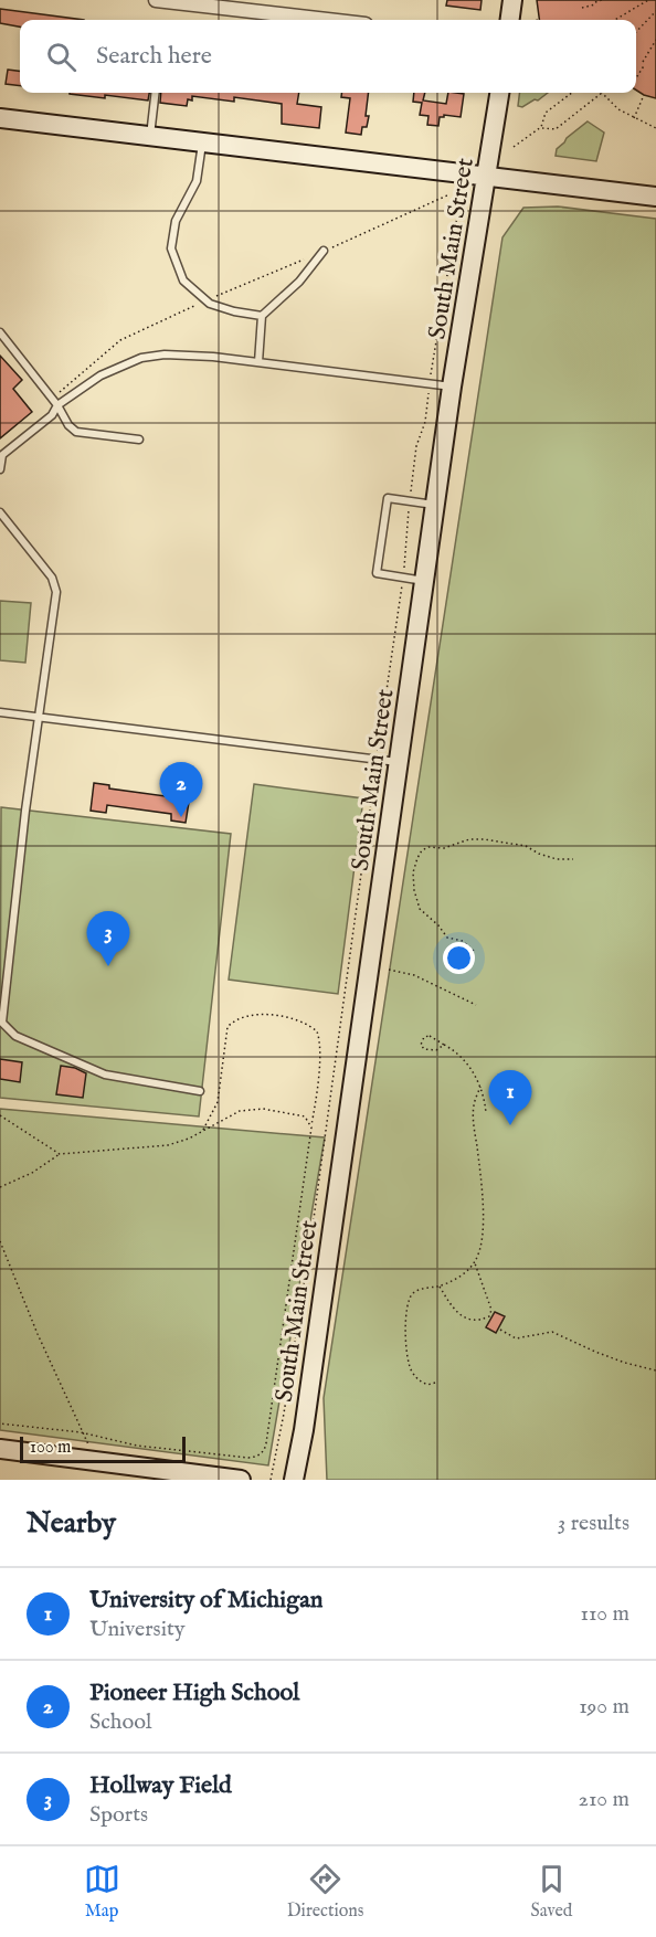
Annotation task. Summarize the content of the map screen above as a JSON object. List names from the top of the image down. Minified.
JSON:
{"streets":{"main road":["South Main Street"]},"scale_bar":"100 m","page":{"search":"Search here","pins":["2","3","1"],"scale":"100 m","heading":["Nearby","3 results"],"list":[{"mark":"1","name":"University of Michigan","note":"University","value":"110 m"},{"mark":"2","name":"Pioneer High School","note":"School","value":"190 m"},{"mark":"3","name":"Hollway Field","note":"Sports","value":"210 m"}],"nav":["Map","Directions","Saved"]}}
